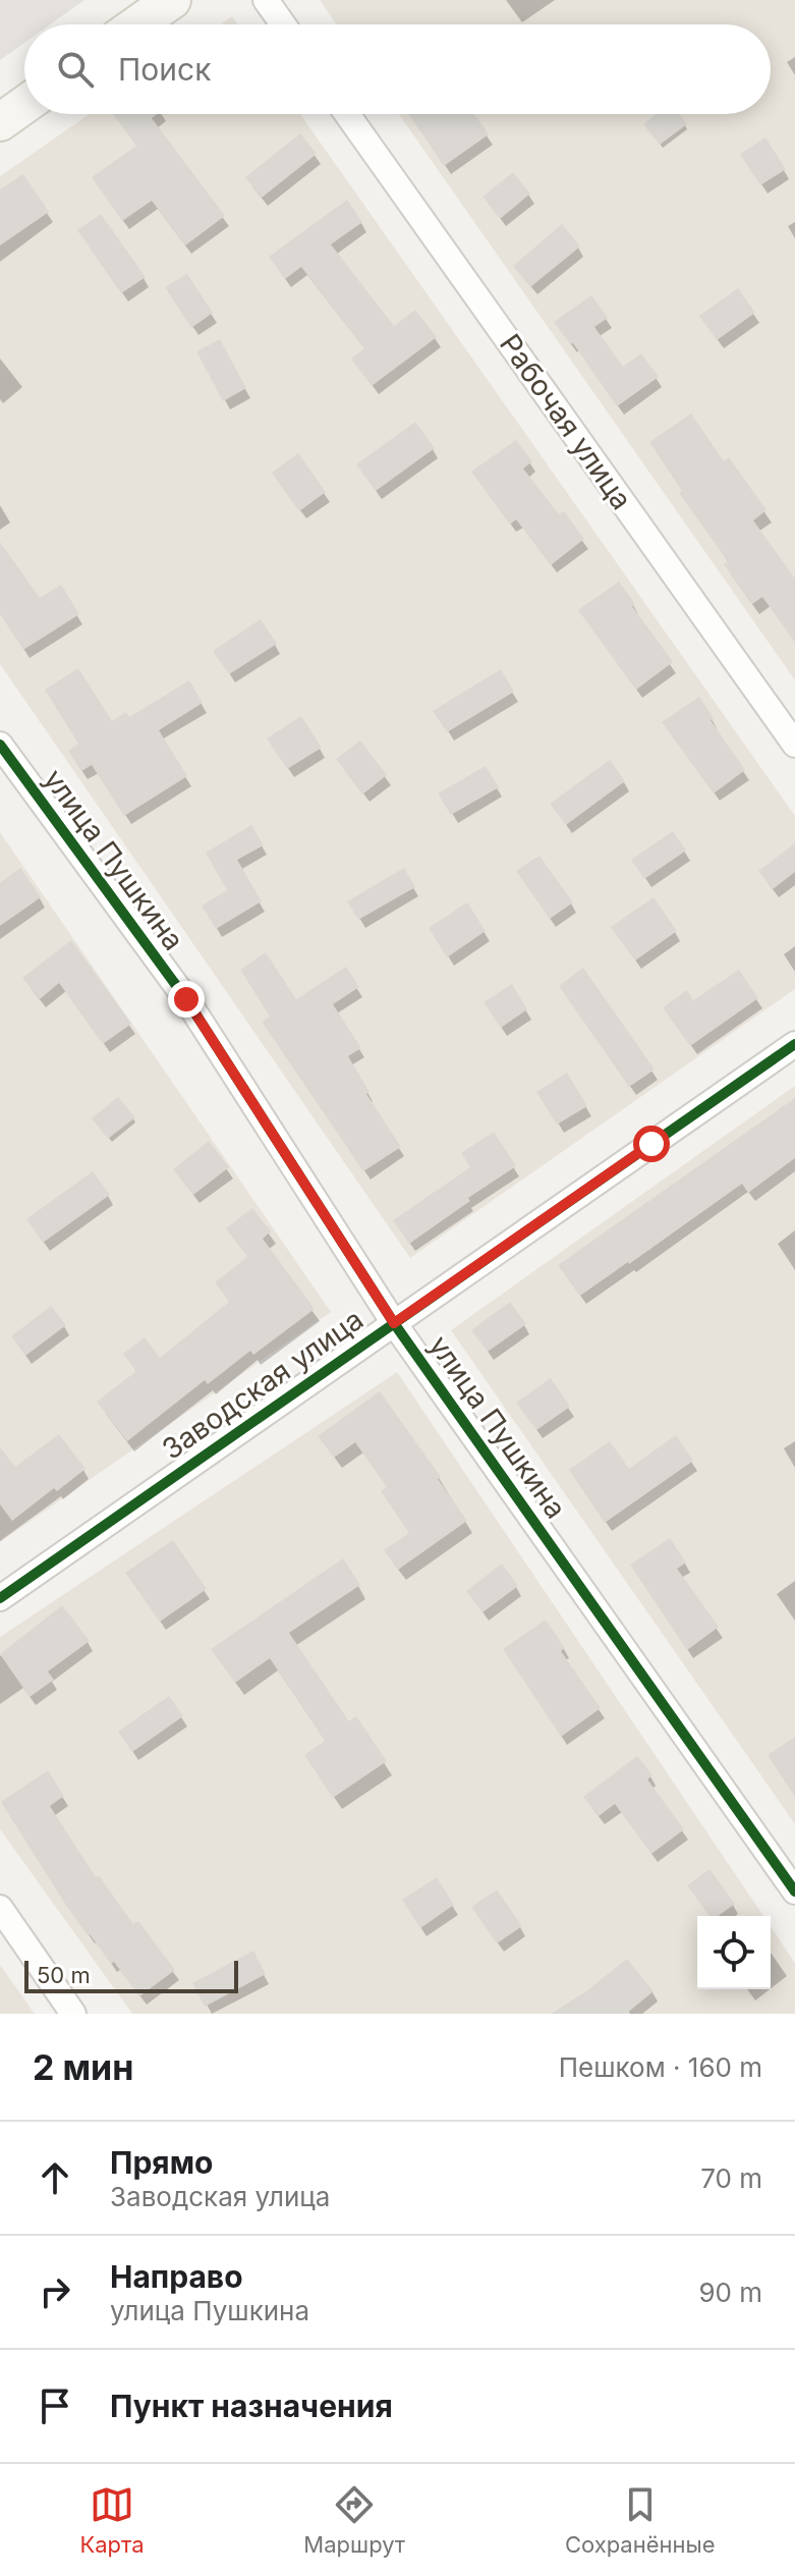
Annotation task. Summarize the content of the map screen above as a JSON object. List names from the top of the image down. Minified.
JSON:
{"streets":{"street":["Рабочая улица","улица Пушкина","Заводская улица"]},"crossings":[["улица Пушкина","Заводская улица"]],"scale_bar":"50 m","page":{"search":"Поиск","scale":"50 m","heading":["2 мин","Пешком · 160 m"],"list":[["Прямо","Заводская улица","70 m"],["Направо","улица Пушкина","90 m"],"Пункт назначения"],"nav":["Карта","Маршрут","Сохранённые"]}}
